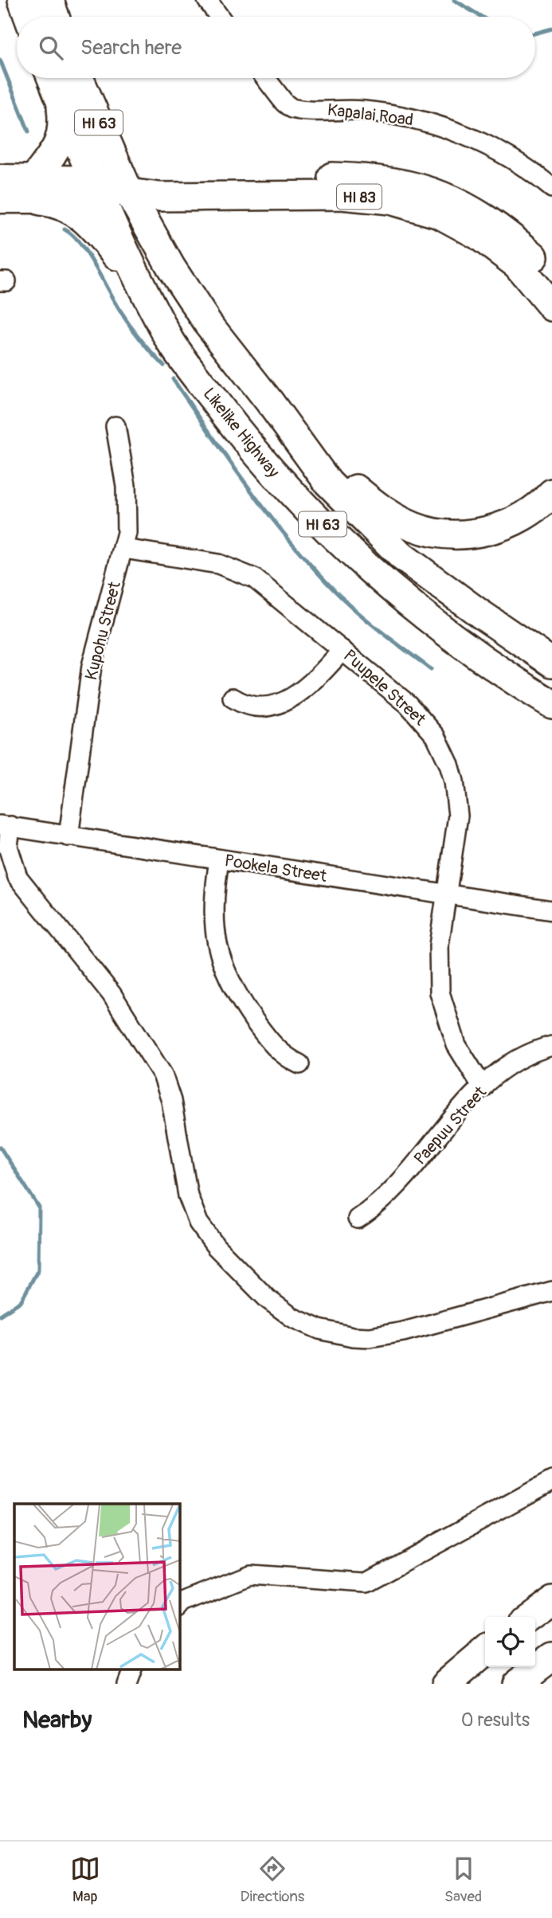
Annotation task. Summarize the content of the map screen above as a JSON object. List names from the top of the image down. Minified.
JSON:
{"streets":{"highway":["HI 63","HI 83","Likelike Highway"],"street":["Kapalai Road","Kupohu Street","Puupele Street","Pookela Street","Paepuu Street"]},"crossings":[["HI 63","HI 83"],["HI 83","Likelike Highway"],["Kupohu Street","Puupele Street"],["Kupohu Street","Pookela Street"],["Puupele Street","Pookela Street"],["Puupele Street","Paepuu Street"]],"page":{"search":"Search here","heading":["Nearby","0 results"],"nav":["Map","Directions","Saved"]}}
